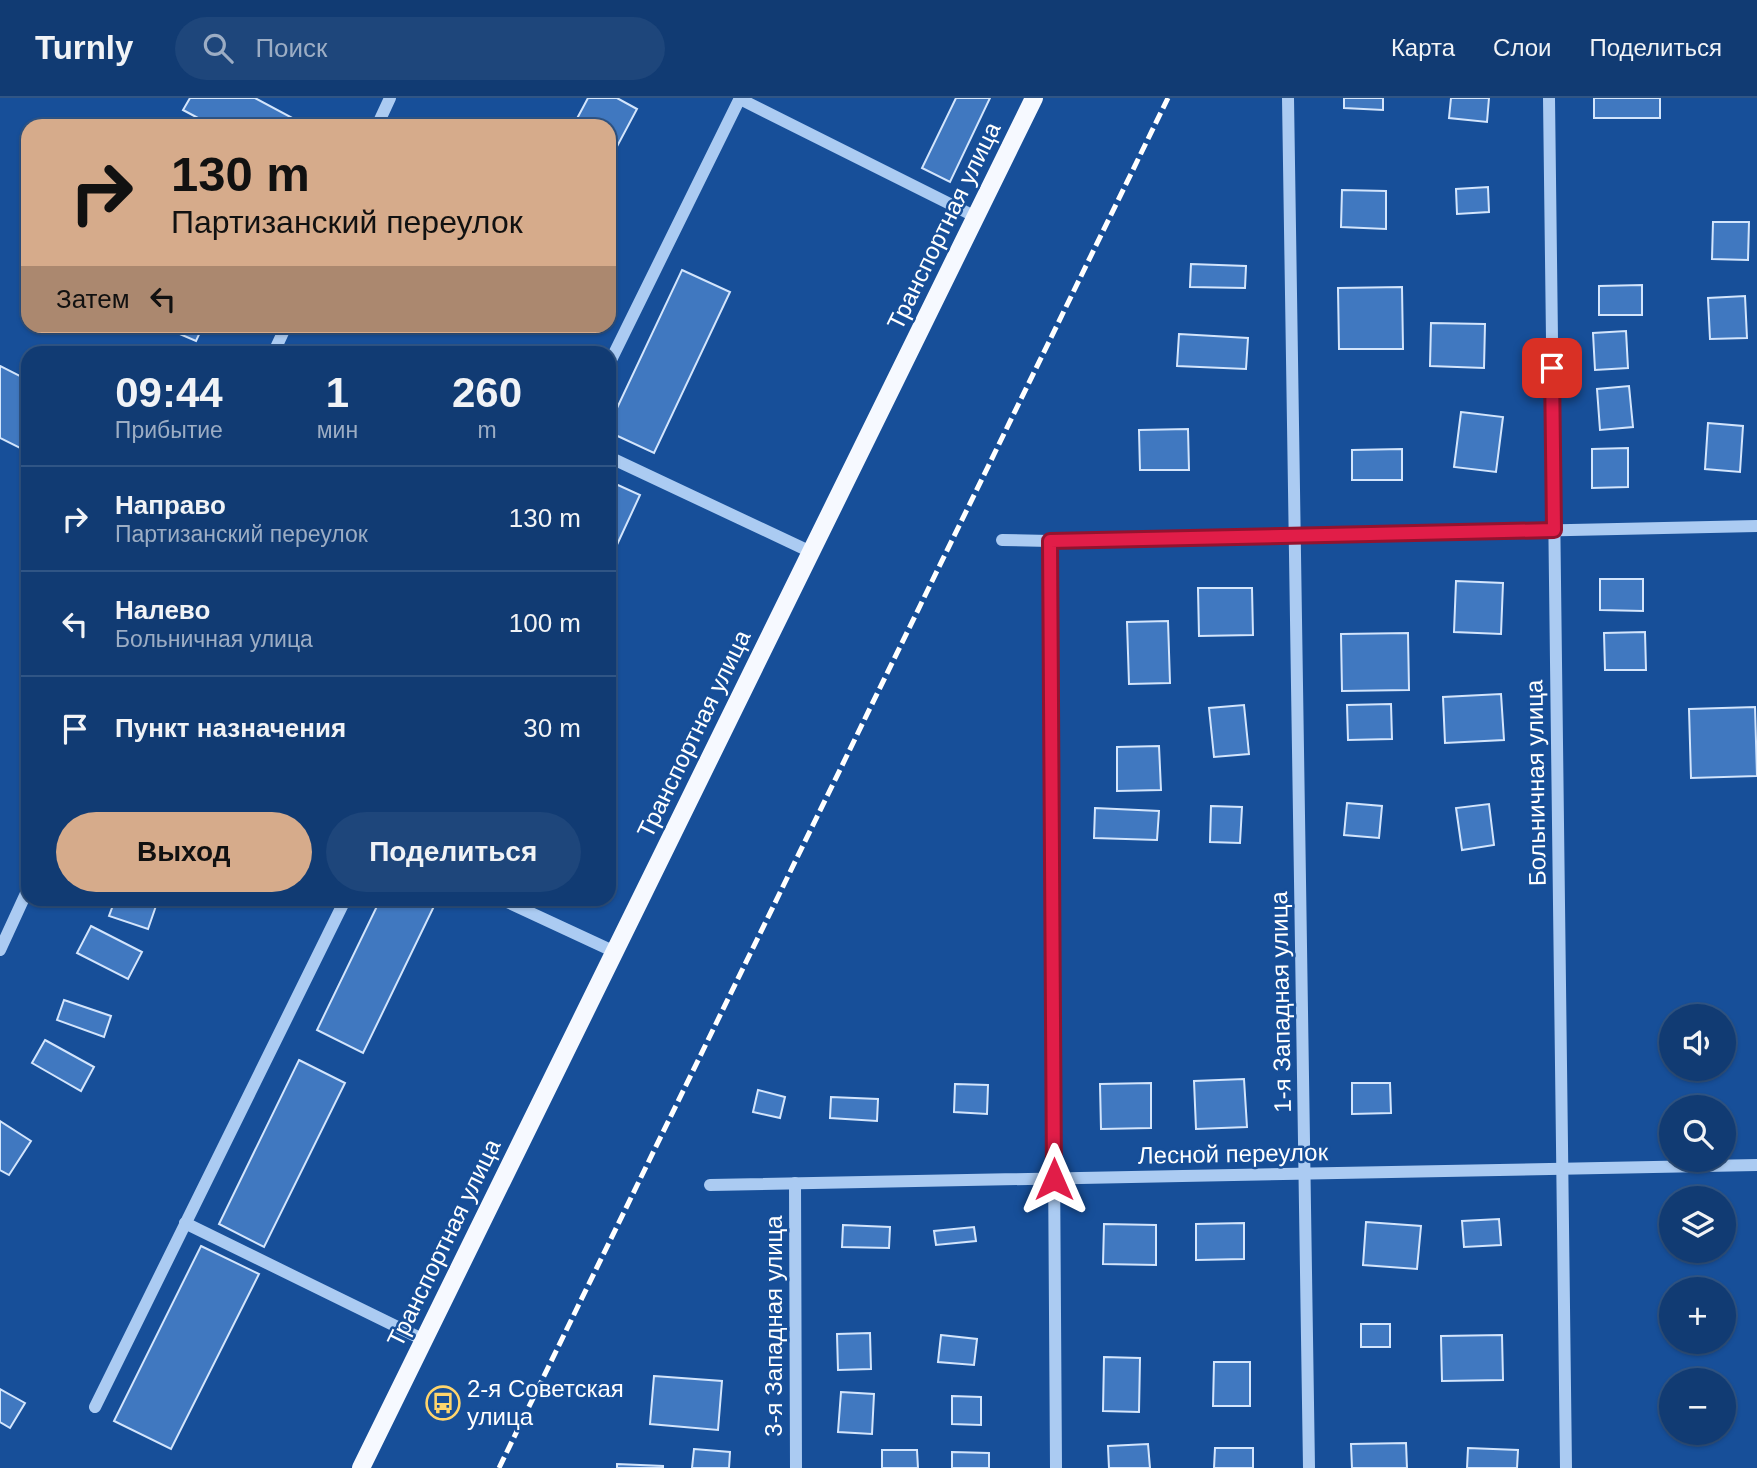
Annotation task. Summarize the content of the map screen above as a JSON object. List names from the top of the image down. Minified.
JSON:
{"streets":{"main road":["Транспортная улица"],"street":["Больничная улица","1-я Западная улица","Лесной переулок","3-я Западная улица"]},"crossings":[["Больничная улица","Лесной переулок"],["1-я Западная улица","Лесной переулок"],["Лесной переулок","3-я Западная улица"]],"places":{"bus stop":["2-я Советская улица"]},"page":{"header":"Turnly","search":"Поиск","nav":["Карта","Слои","Поделиться"],"turn":["130 m","Партизанский переулок"],"then":"Затем","eta":["09:44","Прибытие","1","мин","260","m"],"list":[{"name":"Направо","note":"Партизанский переулок","value":"130 m"},{"name":"Налево","note":"Больничная улица","value":"100 m"},{"name":"Пункт назначения","value":"30 m"}],"buttons":["Выход","Поделиться"],"map_buttons":["+","−"]}}
